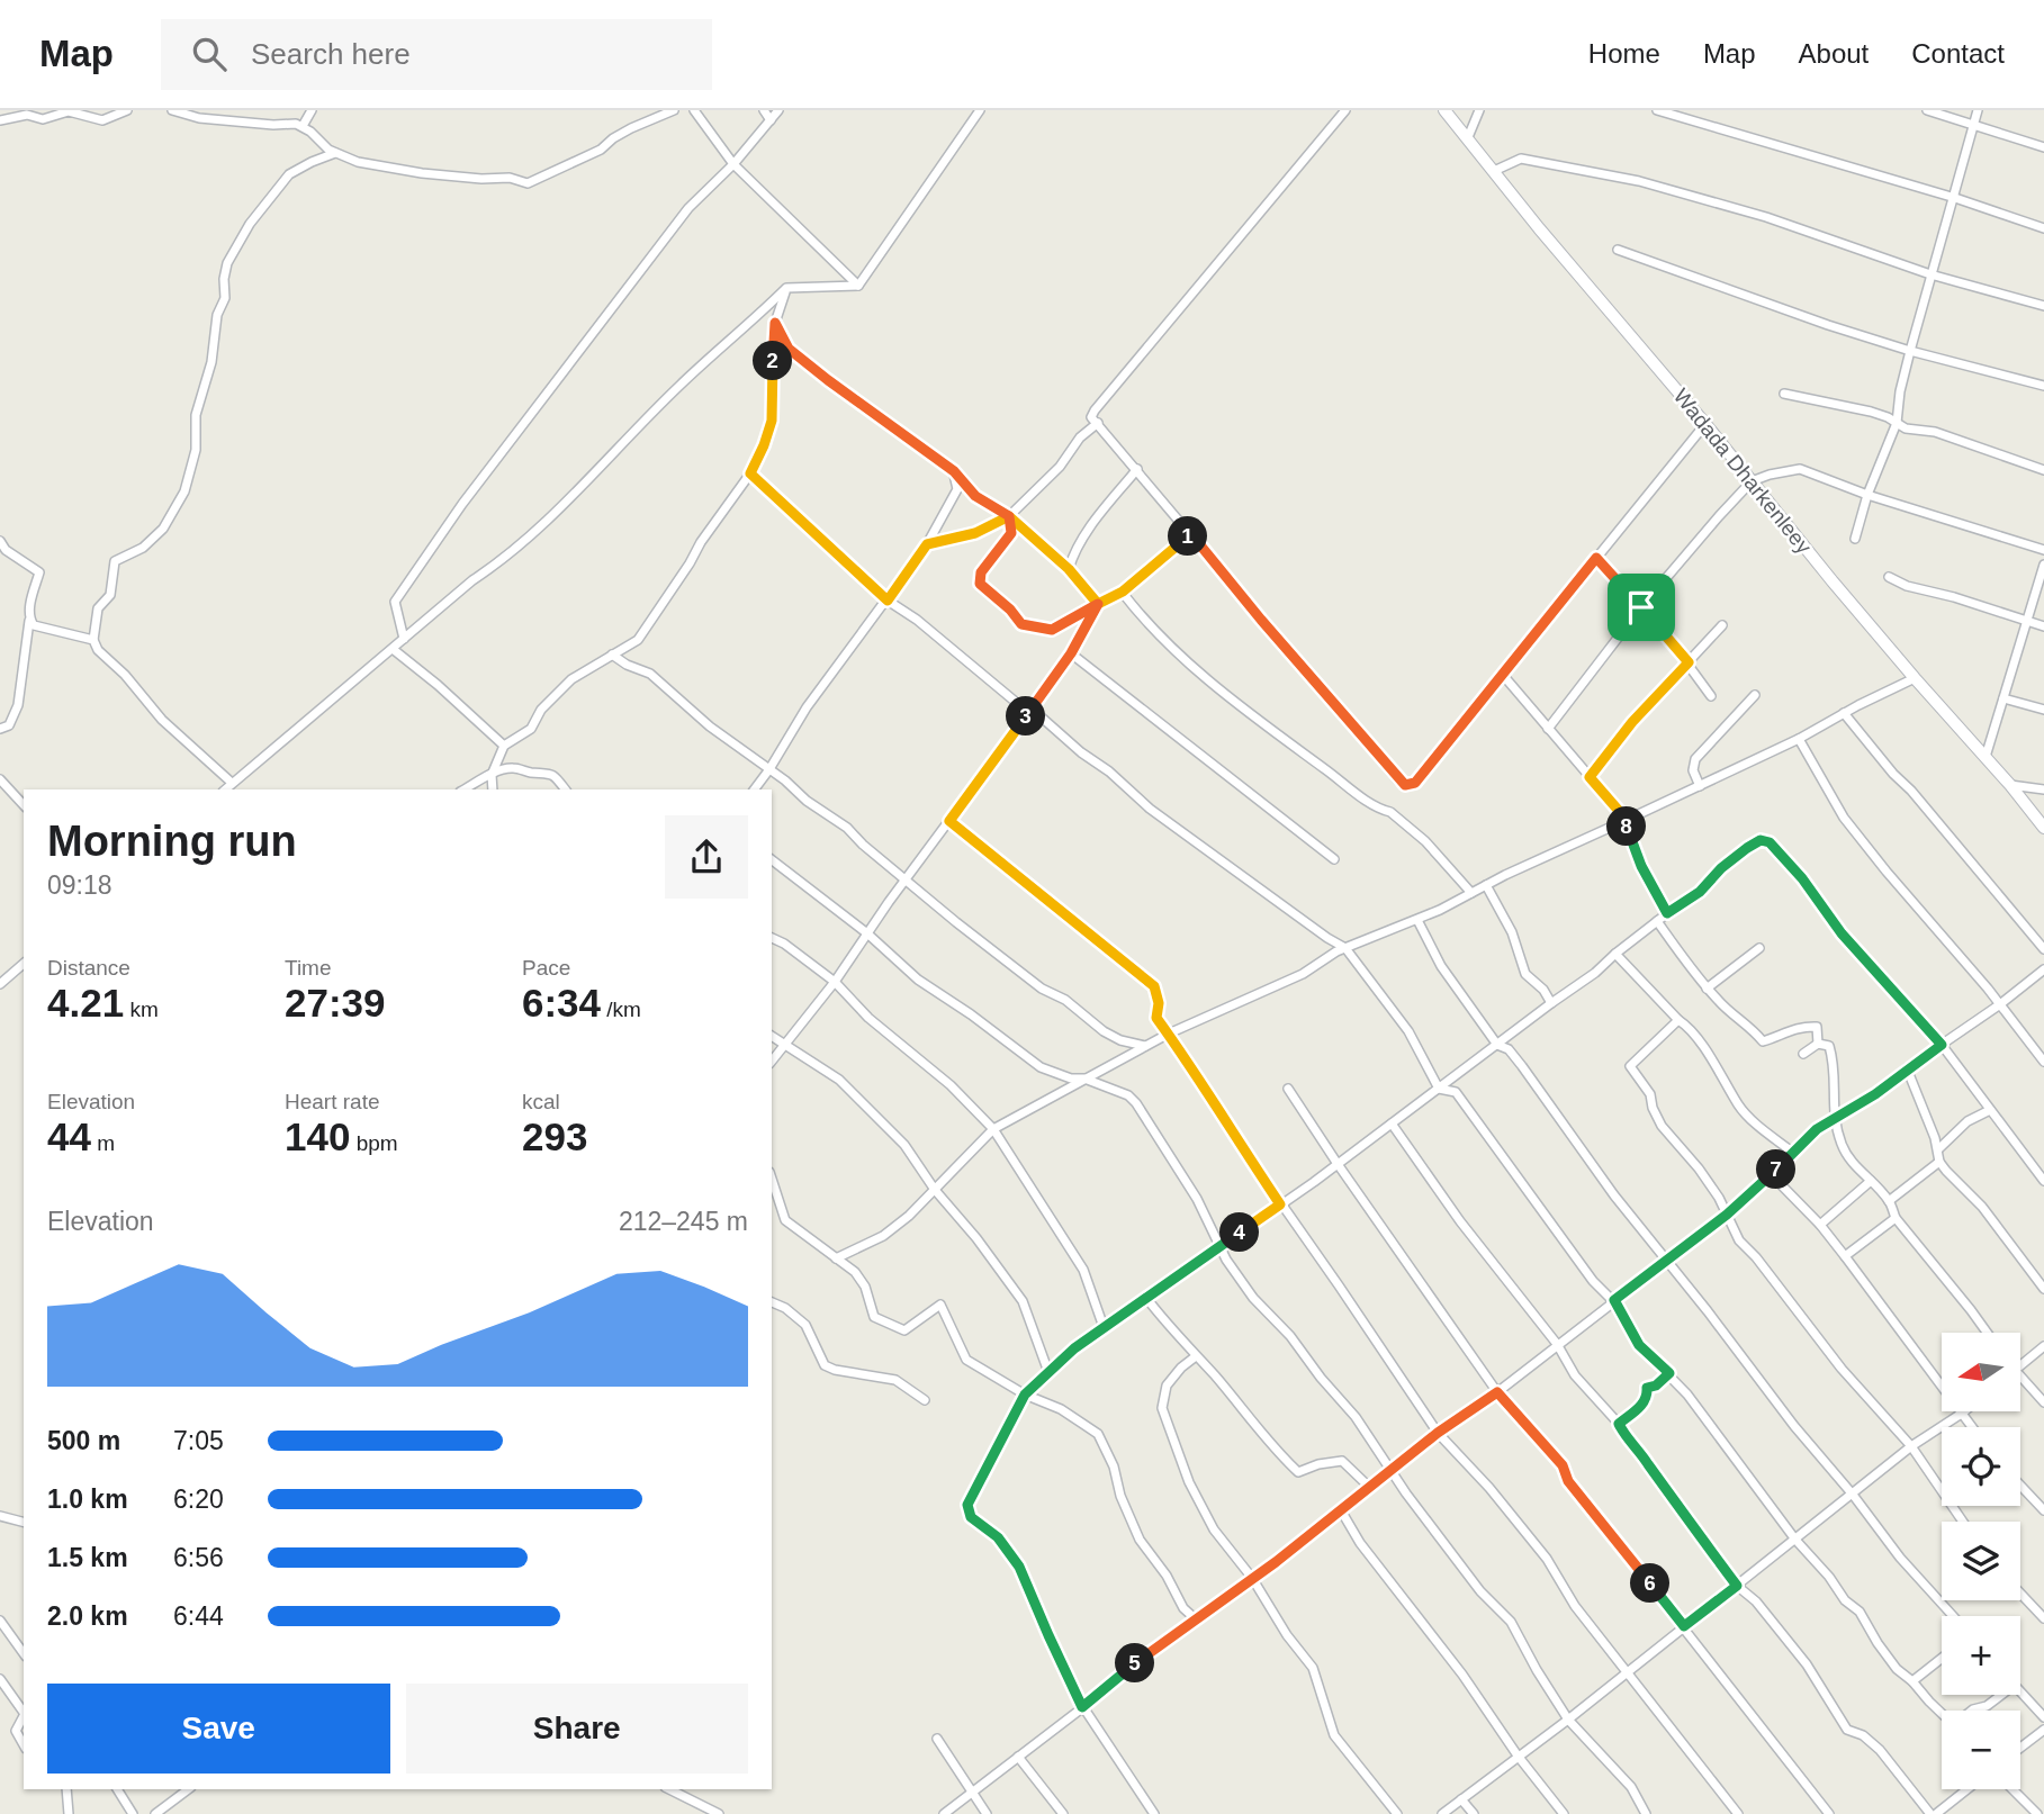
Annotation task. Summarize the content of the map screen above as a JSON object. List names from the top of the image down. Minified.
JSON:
{"streets":{"main road":["Wadada Dharkenleey"]},"north":"left","page":{"header":"Map","search":"Search here","nav":["Home","Map","About","Contact"],"pins":["2","1","3","8","7","4","6","5"],"heading":["Morning run","09:18"],"stats":[["Distance","4.21 km"],["Time","27:39"],["Pace","6:34 /km"],["Elevation","44 m"],["Heart rate","140 bpm"],["kcal","293"]],"chart":["Elevation","212–245 m"],"map_buttons":["+","−"],"list":[{"name":"500 m","note":"7:05"},{"name":"1.0 km","note":"6:20"},{"name":"1.5 km","note":"6:56"},{"name":"2.0 km","note":"6:44"}],"buttons":["Save","Share"]}}
